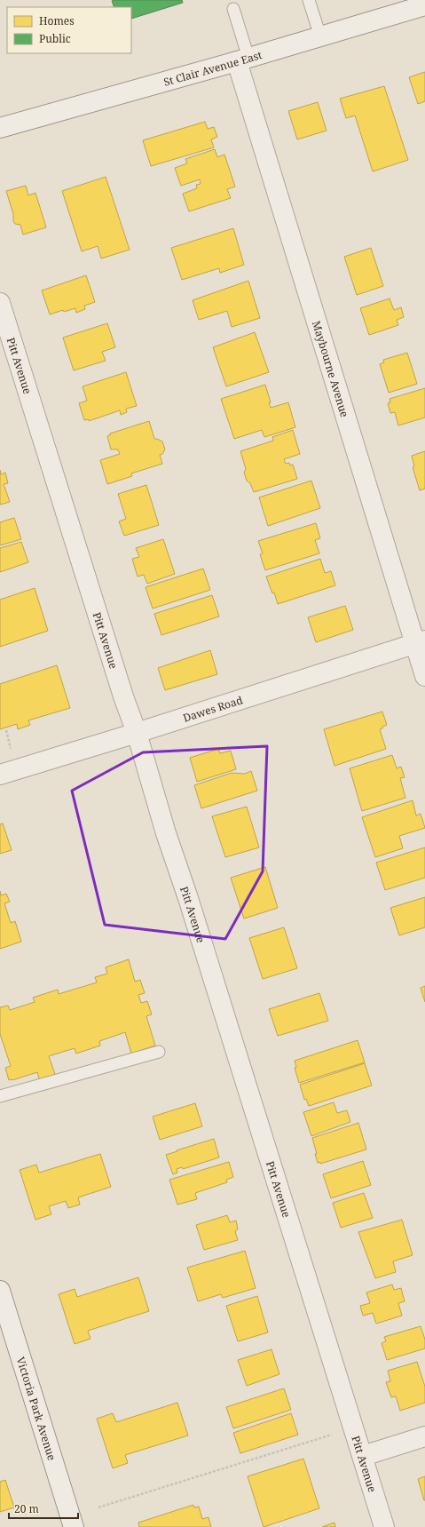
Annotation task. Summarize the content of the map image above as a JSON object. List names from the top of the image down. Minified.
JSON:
{"streets":{"street":["St Clair Avenue East","Pitt Avenue","Maybourne Avenue","Dawes Road","Victoria Park Avenue"]},"crossings":[["St Clair Avenue East","Maybourne Avenue"],["Pitt Avenue","Dawes Road"],["Maybourne Avenue","Dawes Road"]],"legend":["Homes","Public"],"scale_bar":"20 m"}
